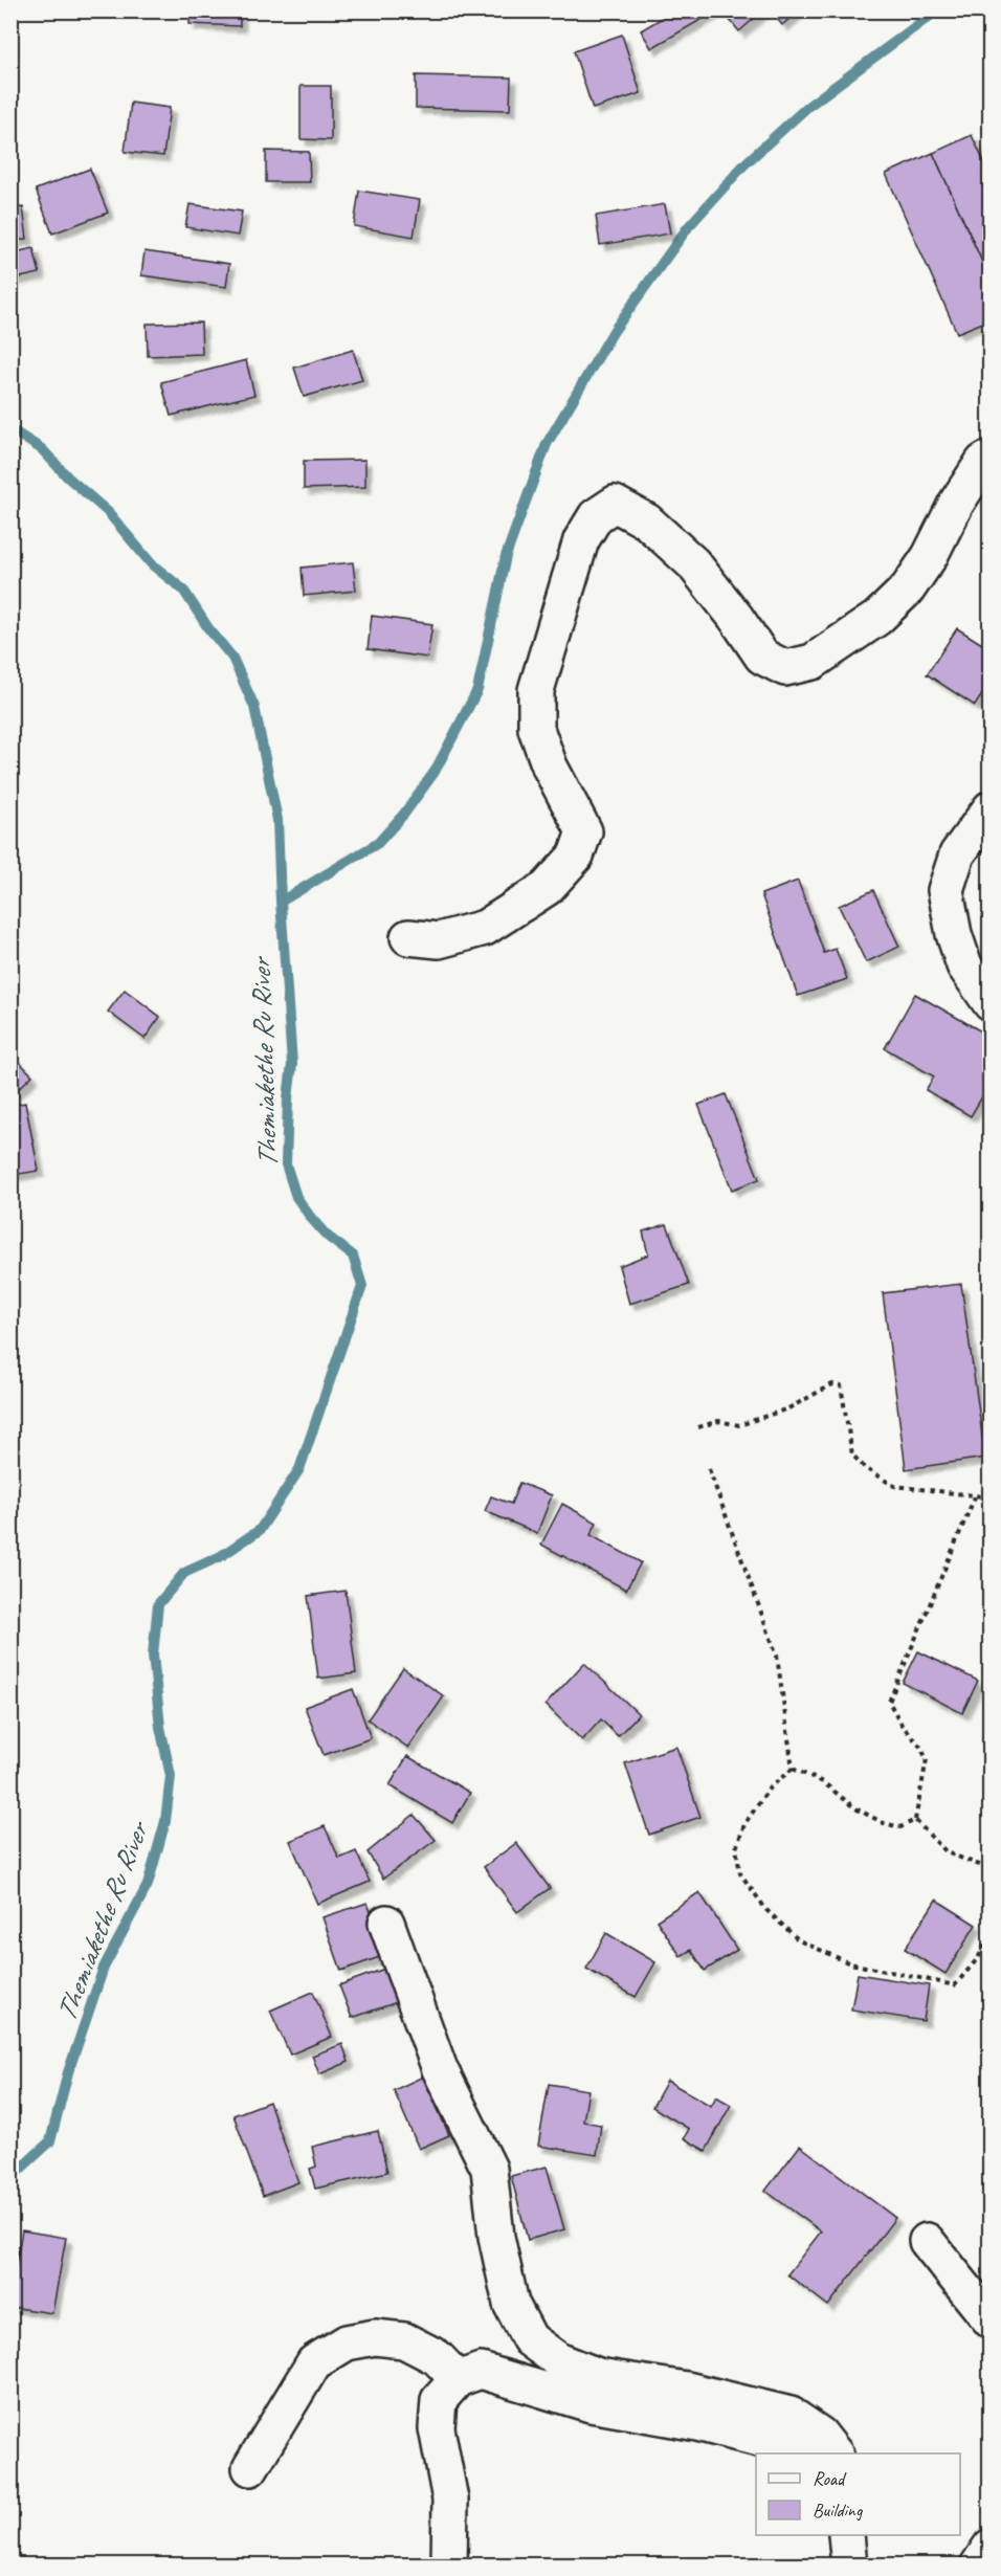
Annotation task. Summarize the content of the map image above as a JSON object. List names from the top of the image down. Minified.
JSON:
{"water":["Themiakethe Ru River"],"legend":["Road","Building"]}
